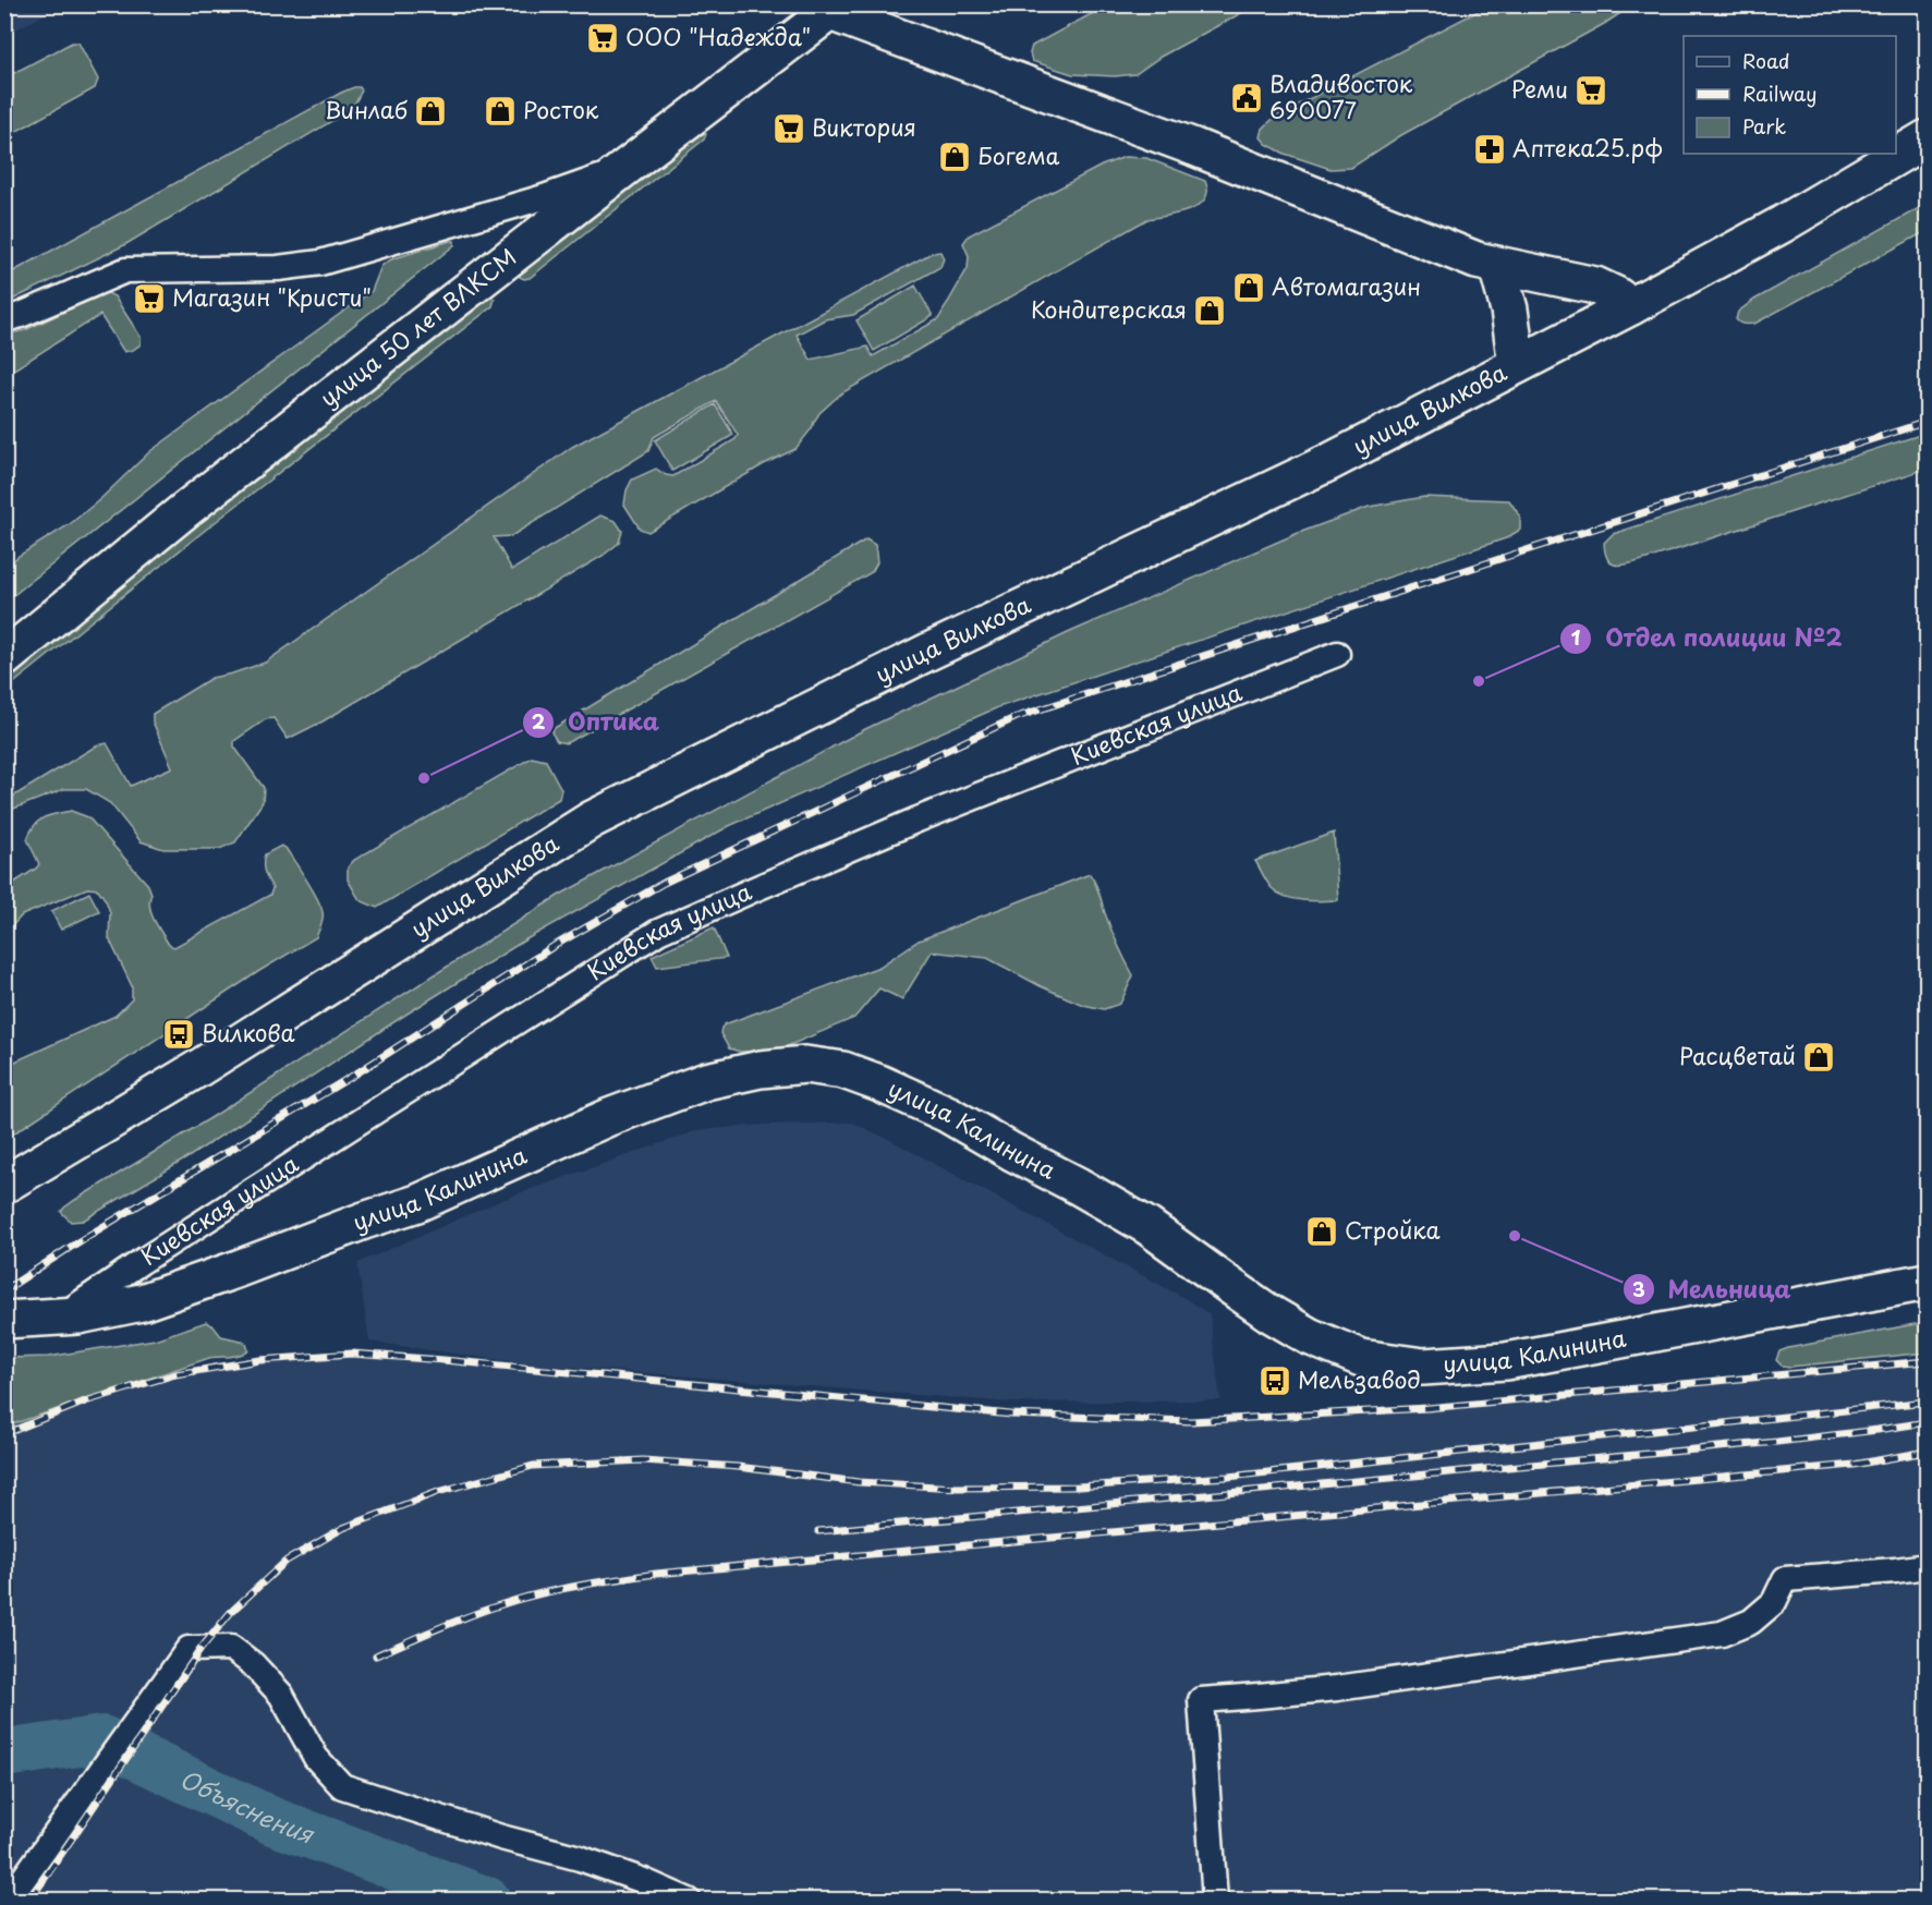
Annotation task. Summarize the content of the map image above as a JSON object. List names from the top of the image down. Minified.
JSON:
{"streets":{"main road":["улица 50 лет ВЛКСМ","улица Вилкова","улица Калинина"],"street":["Киевская улица"]},"crossings":[["Киевская улица","улица Калинина"]],"water":["Объяснения"],"places":{"supermarket":["ООО \"Надежда\"","Реми","Виктория","Магазин \"Кристи\""],"public building":["Владивосток 690077"],"shop":["Винлаб","Росток","Богема","Автомагазин","Кондитерская","Расцветай","Стройка"],"pharmacy":["Аптека25.рф"],"other":["Отдел полиции №2","Оптика","Мельница"],"bus stop":["Вилкова","Мельзавод"]},"legend":["Road","Railway","Park"]}
